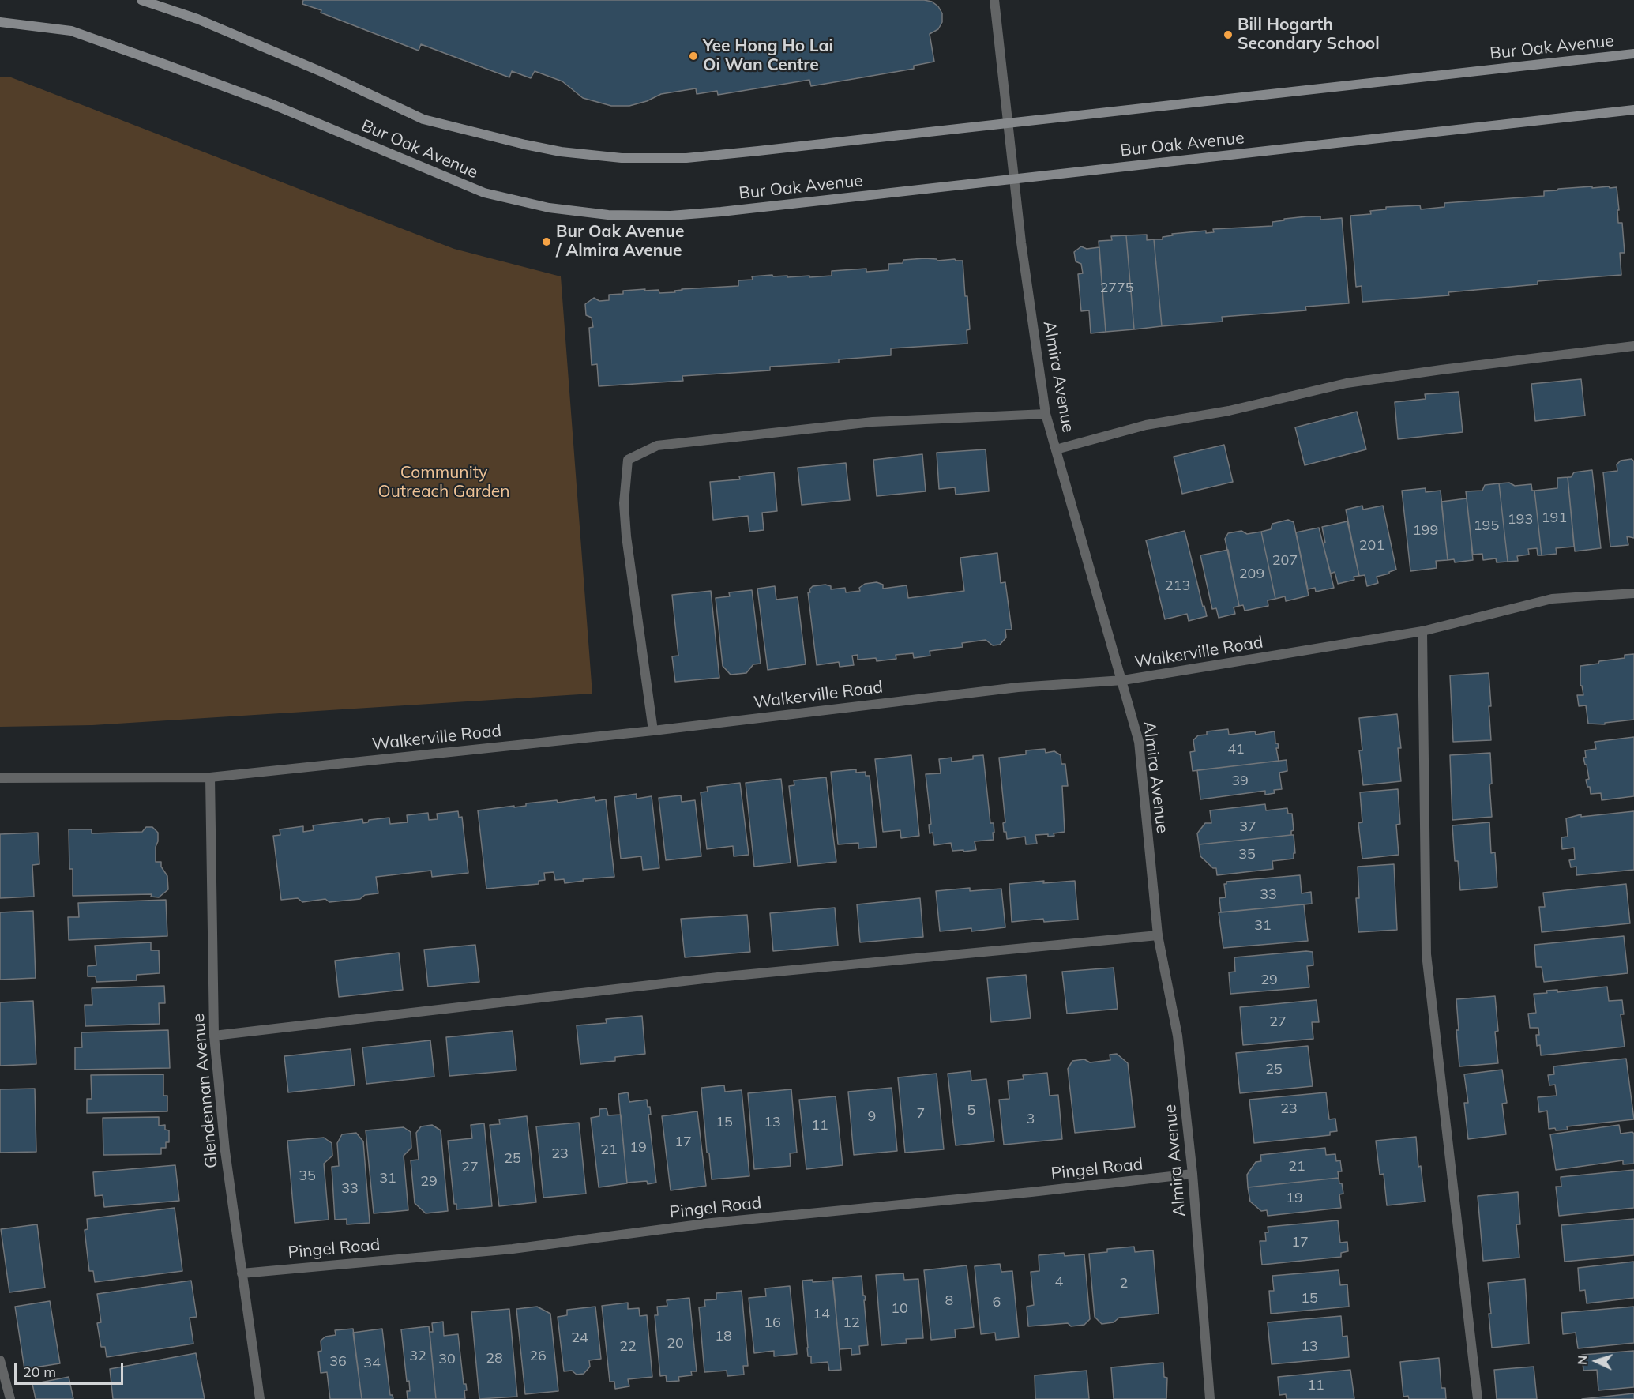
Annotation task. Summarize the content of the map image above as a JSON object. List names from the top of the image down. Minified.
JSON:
{"streets":{"street":["Bur Oak Avenue","Almira Avenue","Walkerville Road","Glendennan Avenue","Pingel Road"]},"crossings":[["Bur Oak Avenue","Almira Avenue"],["Almira Avenue","Walkerville Road"],["Almira Avenue","Pingel Road"],["Walkerville Road","Glendennan Avenue"],["Glendennan Avenue","Pingel Road"]],"parks":["Community Outreach Garden"],"places":["Bill Hogarth Secondary School","Yee Hong Ho Lai Oi Wan Centre","Bur Oak Avenue / Almira Avenue"],"house_numbers":["2775","191","193","195","199","201","207","209","213","41","39","37","35","33","31","29","27","25","23","5","7","9","3","15","13","11","17","19","21","23","25","21","27","35","31","29","33","19","17","4","2","15","8","6","10","14","16","12","18","24","20","22","13","32","26","28","30","36","34","11"],"scale_bar":"20 m","north":"left"}
